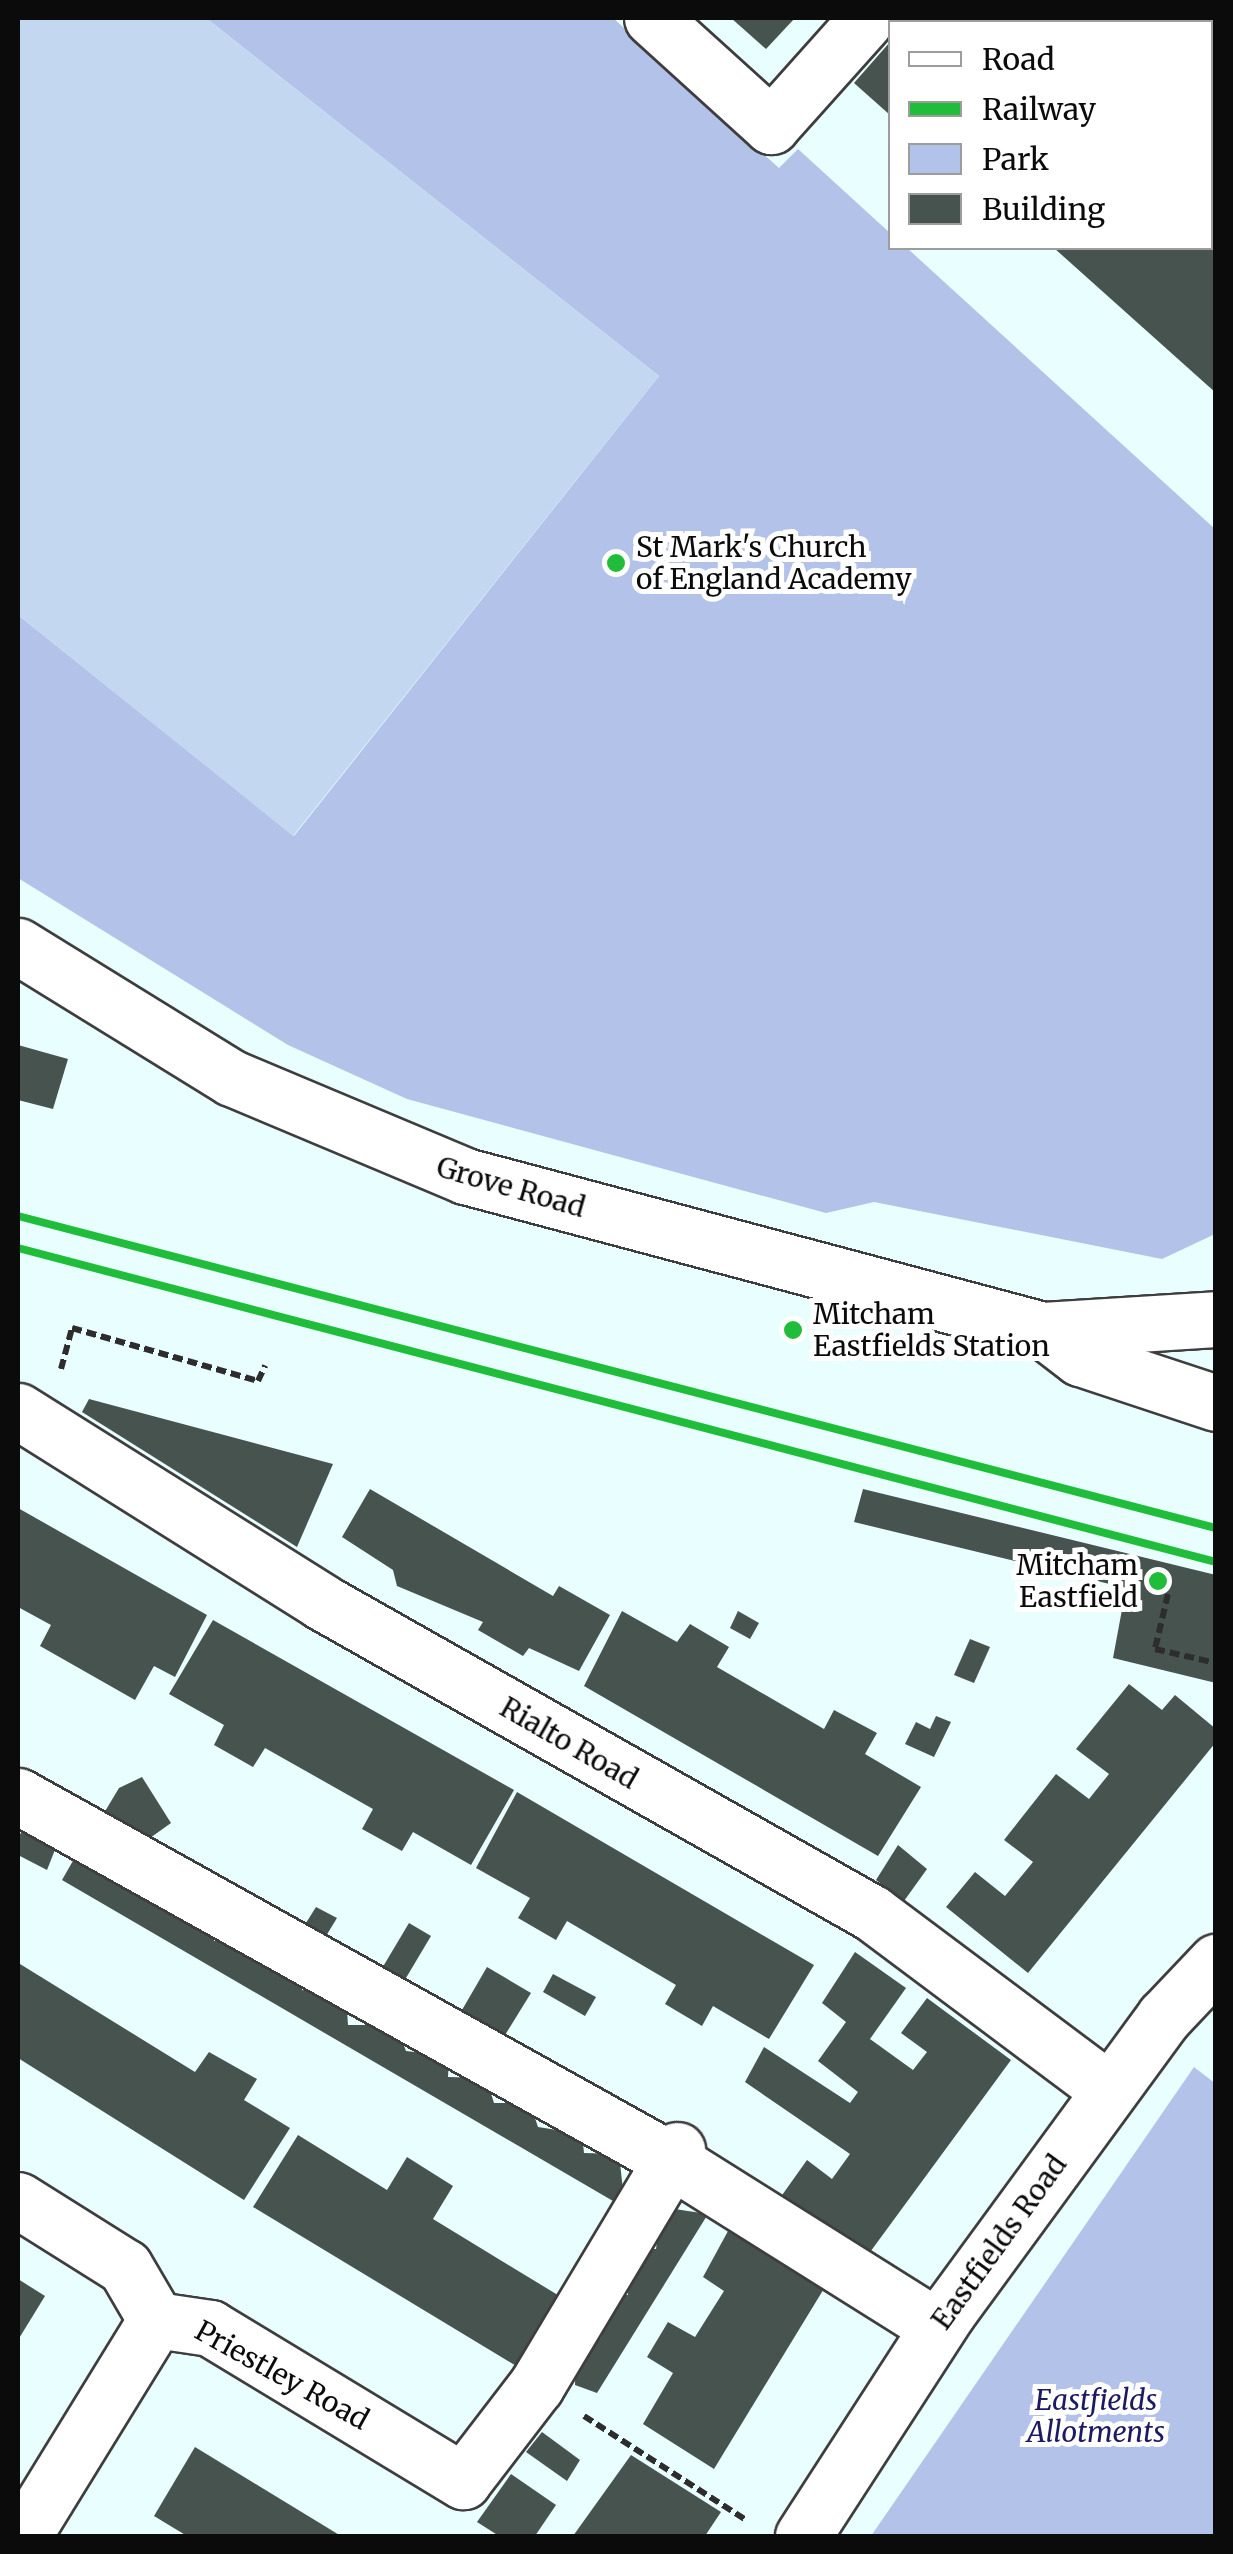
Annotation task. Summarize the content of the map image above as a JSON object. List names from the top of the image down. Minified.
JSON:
{"streets":{"street":["Grove Road","Rialto Road","Eastfields Road","Priestley Road"]},"crossings":[["Rialto Road","Eastfields Road"]],"parks":["Eastfields Allotments"],"places":["St Mark's Church of England Academy","Mitcham Eastfields Station","Mitcham Eastfield"],"legend":["Road","Railway","Park","Building"]}
